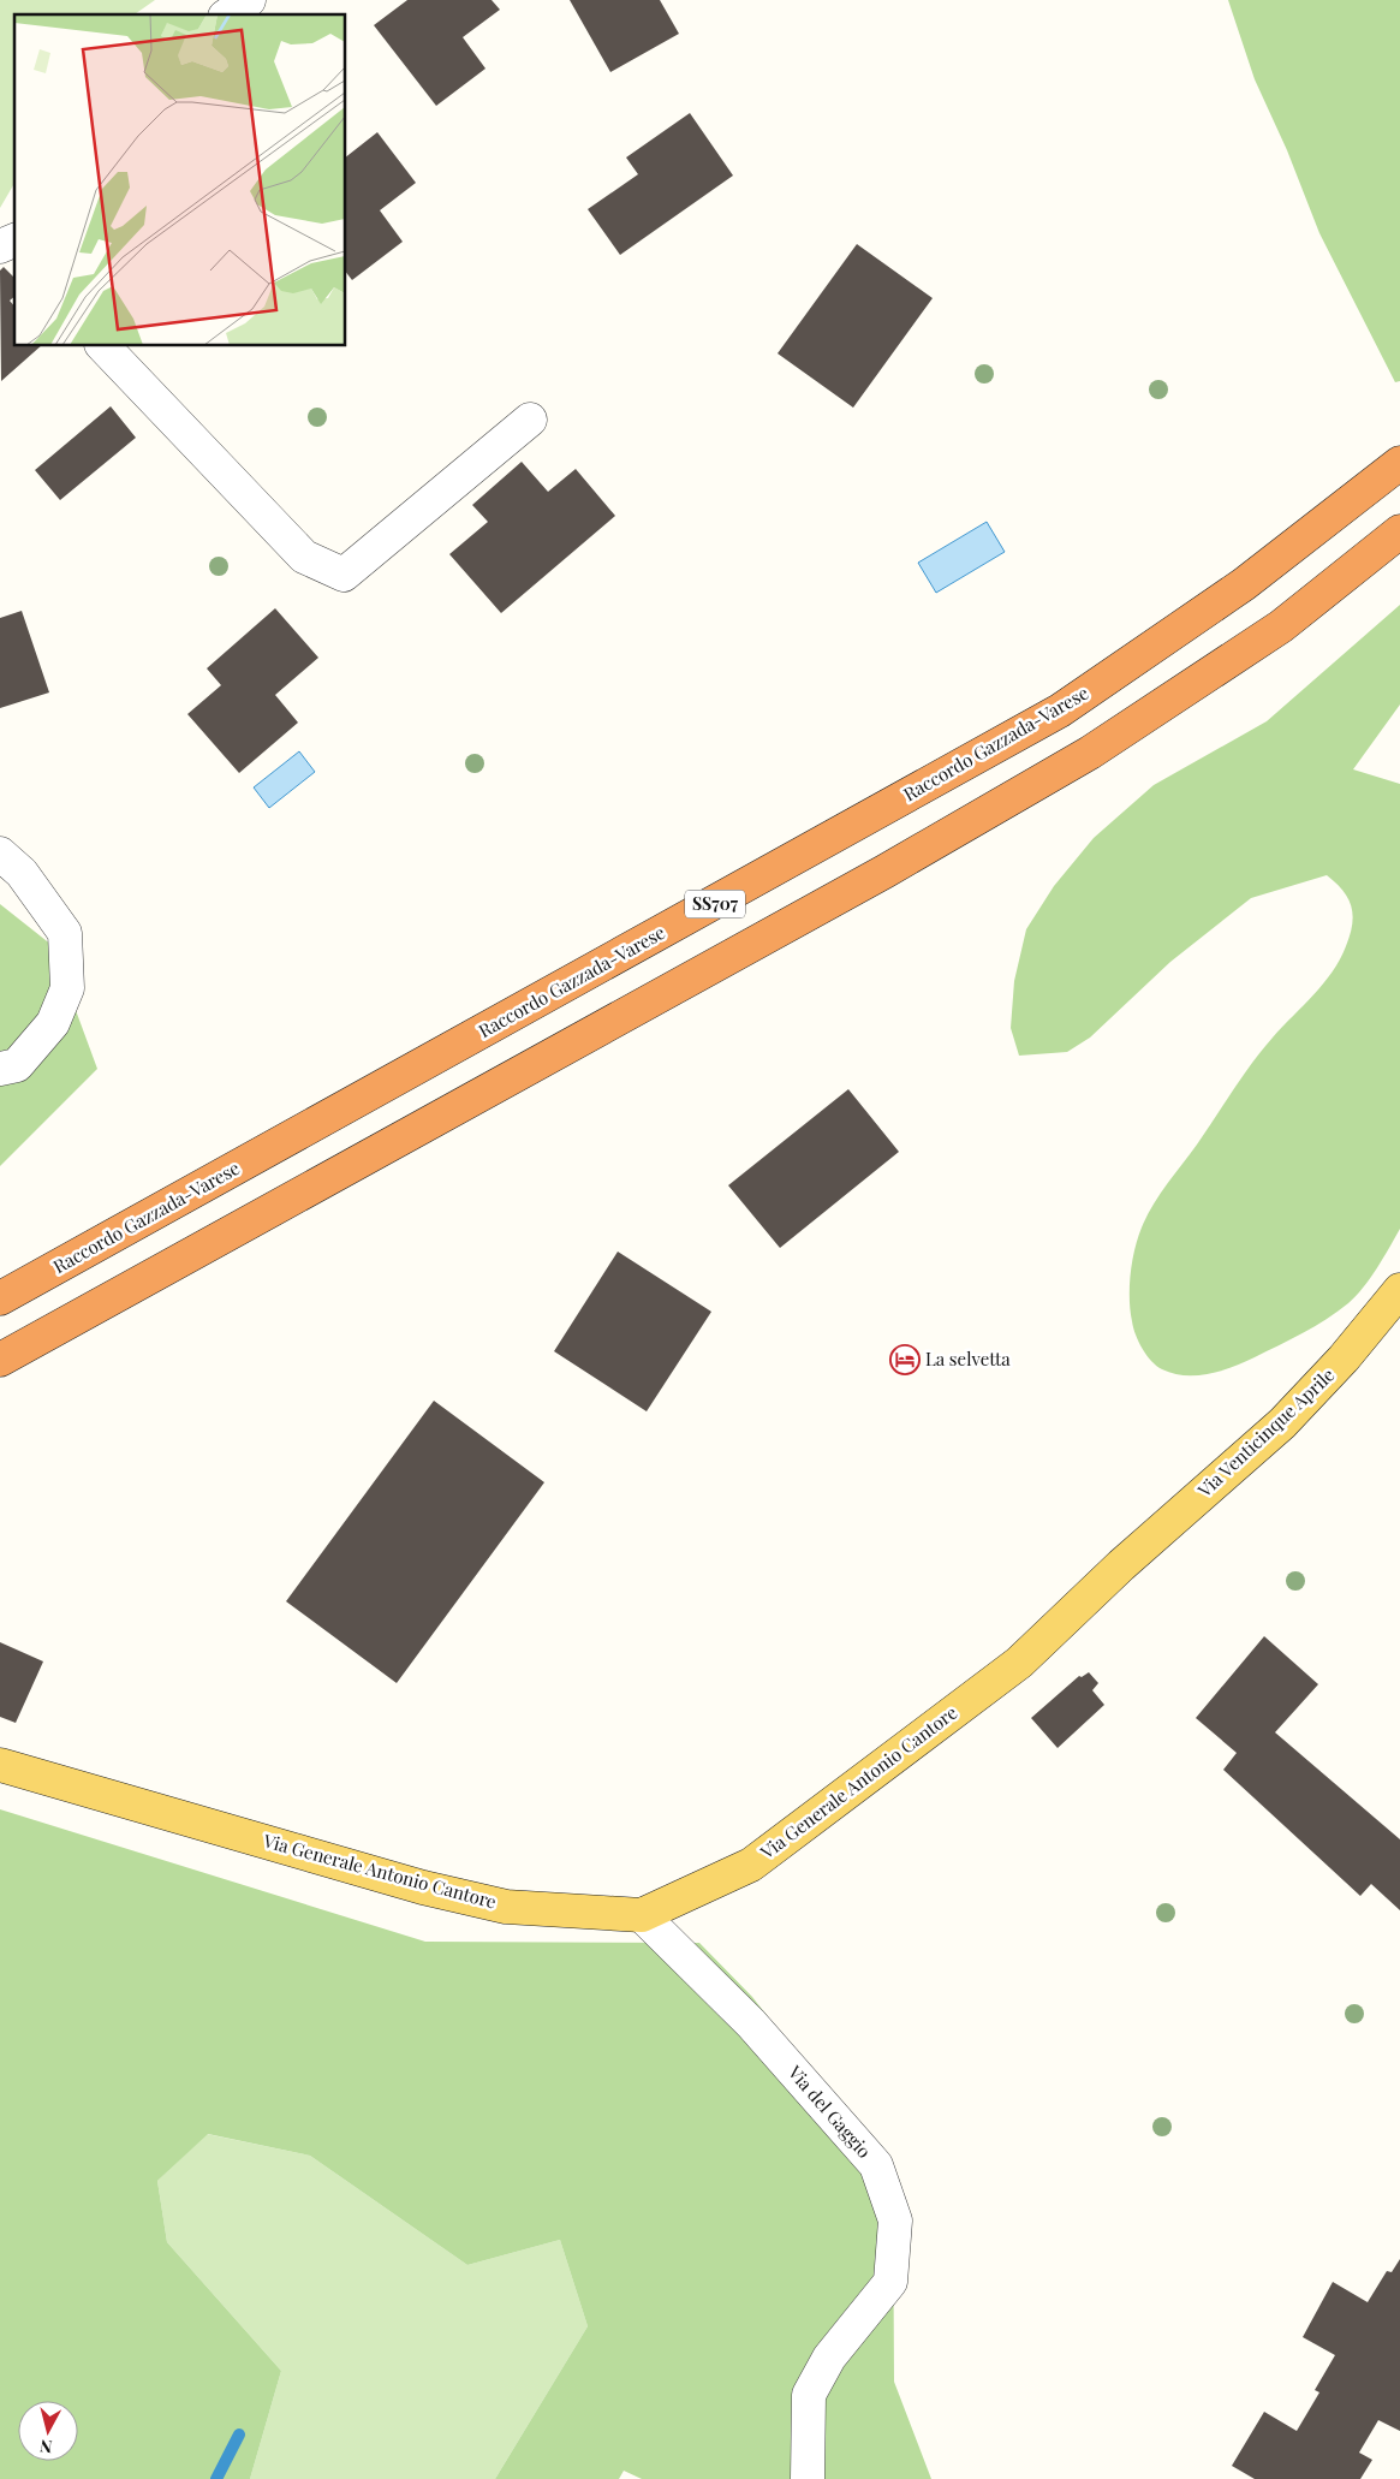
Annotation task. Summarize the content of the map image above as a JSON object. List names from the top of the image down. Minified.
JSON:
{"streets":{"highway":["Raccordo Gazzada-Varese","SS707"],"main road":["Via Venticinque Aprile","Via Generale Antonio Cantore"],"street":["Via del Gaggio"]},"crossings":[["Via Venticinque Aprile","Via Generale Antonio Cantore"],["Via Generale Antonio Cantore","Via del Gaggio"]],"places":{"hotel":["La selvetta"]},"north":"bottom"}
